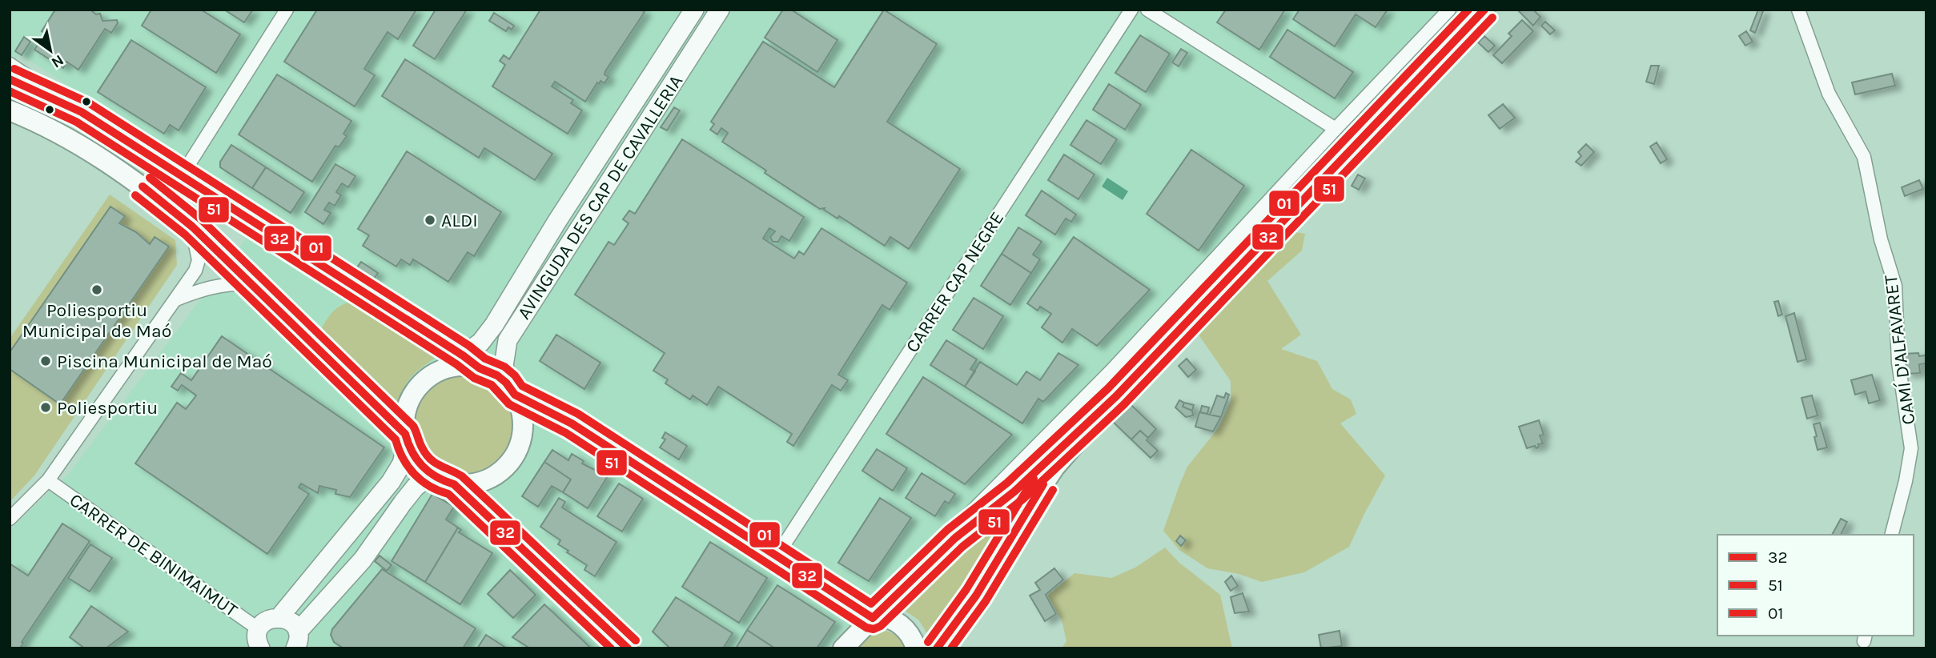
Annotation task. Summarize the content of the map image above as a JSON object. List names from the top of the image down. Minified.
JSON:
{"streets":{"street":["AVINGUDA DES CAP DE CAVALLERIA","CARRER CAP NEGRE","CAMÍ D'ALFAVARET","CARRER DE BINIMAIMUT"]},"places":["ALDI","Poliesportiu Municipal de Maó","Piscina Municipal de Maó","Poliesportiu"],"lines":["transit line 32","transit line 01","transit line 51"],"legend":["32","51","01"],"north":"bottom right"}
